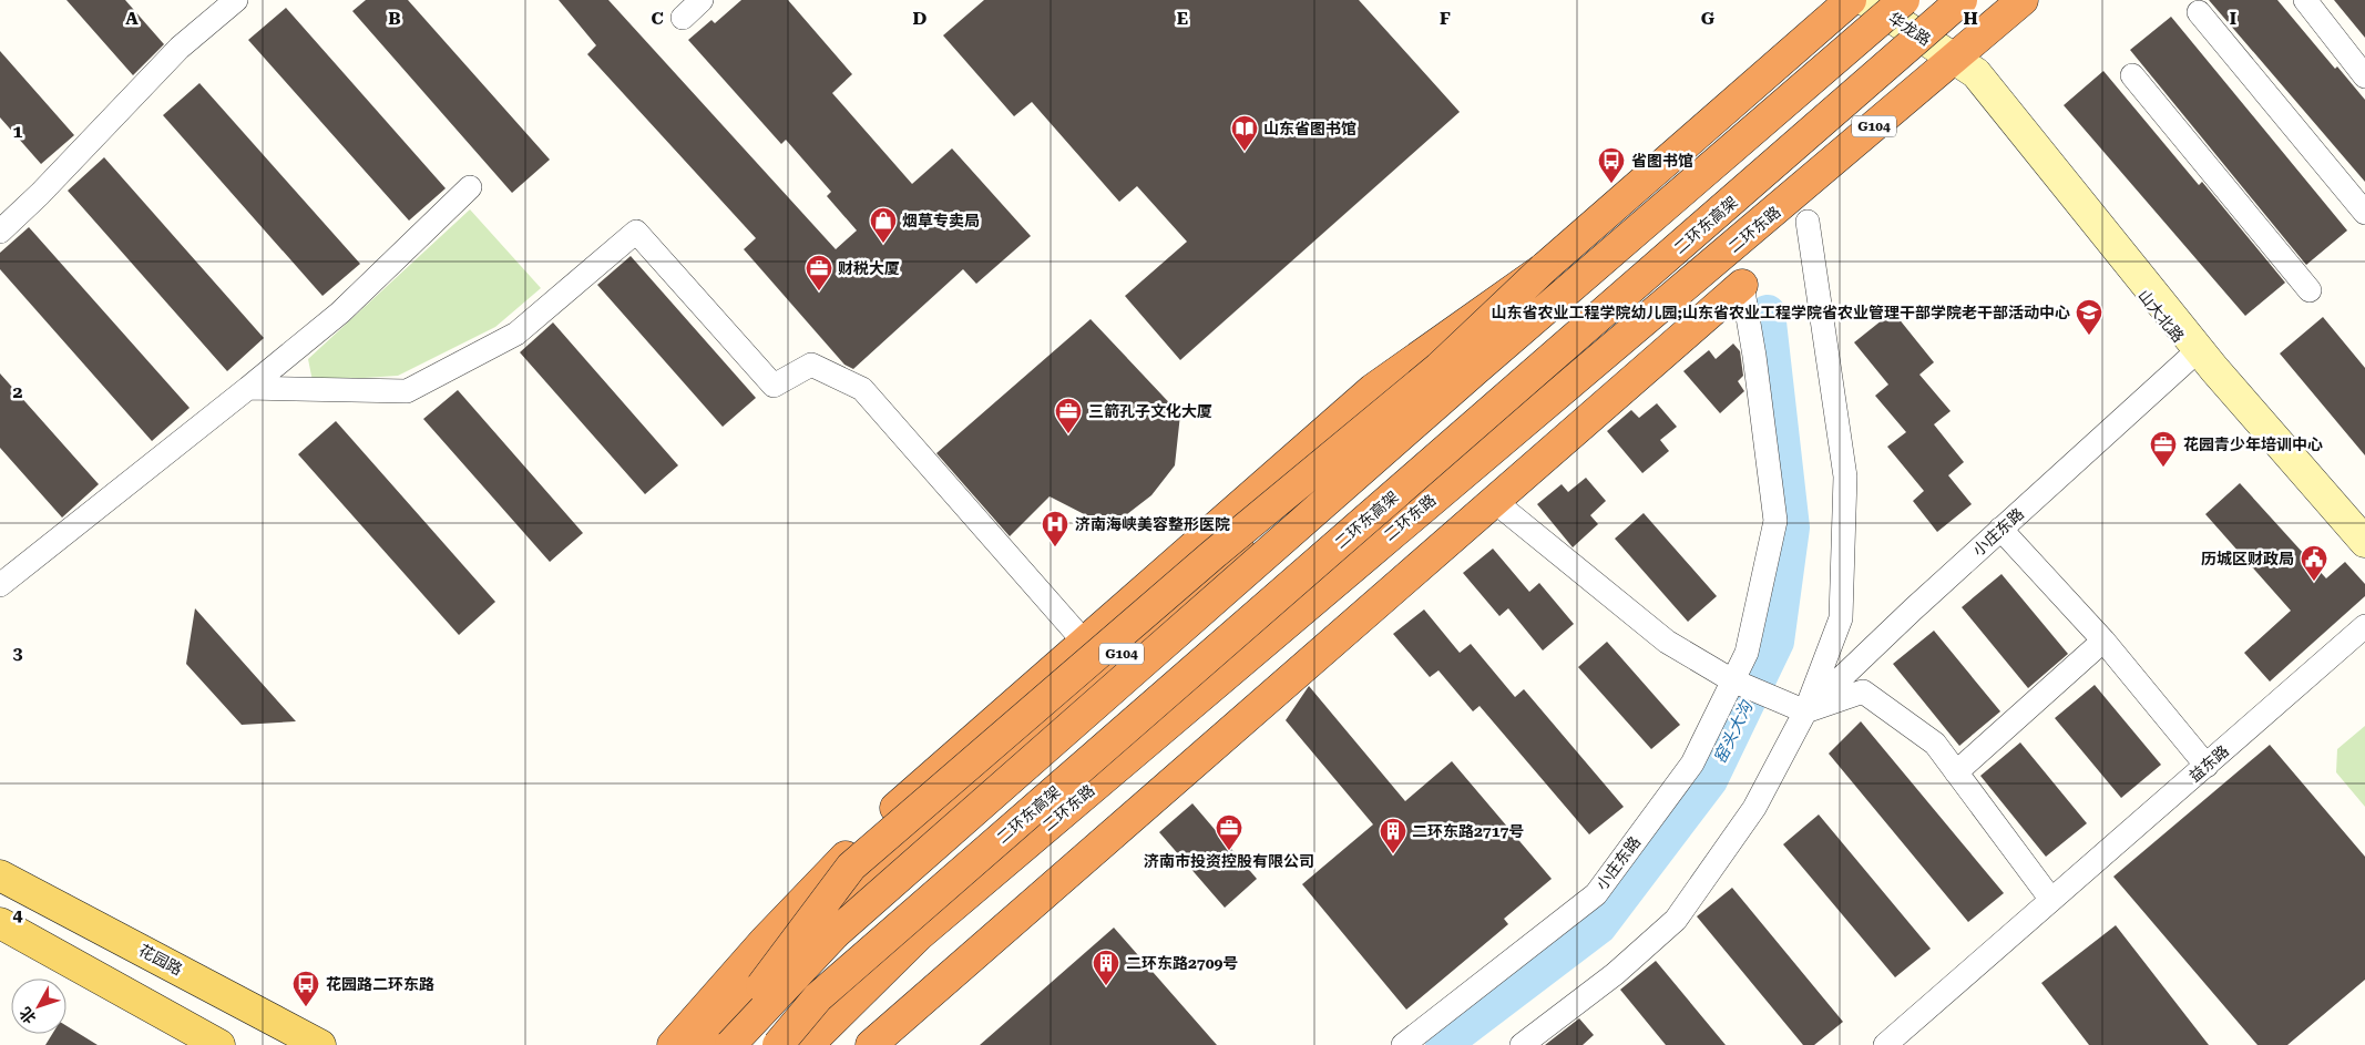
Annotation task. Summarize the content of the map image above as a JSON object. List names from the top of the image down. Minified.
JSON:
{"streets":{"highway":["G104","二环东高架","二环东路"],"main road":["华龙路","山大北路","花园路"],"street":["小庄东路","益东路"]},"crossings":[["华龙路","二环东路"],["华龙路","山大北路"],["二环东路","山大北路"],["山大北路","小庄东路"]],"water":["窑头大沟"],"places":{"library":["山东省图书馆"],"bus stop":["省图书馆","花园路二环东路"],"shop":["烟草专卖局"],"office":["财税大厦","三箭孔子文化大厦","花园青少年培训中心","济南市投资控股有限公司"],"school or university":["山东省农业工程学院幼儿园;山东省农业工程学院省农业管理干部学院老干部活动中心"],"hospital":["济南海峡美容整形医院"],"public building":["历城区财政局"],"building":["二环东路2717号","二环东路2709号"]},"north":"bottom left","grid":{"columns":["A","B","C","D","E","F","G","H","I"],"rows":["1","2","3","4"]}}
